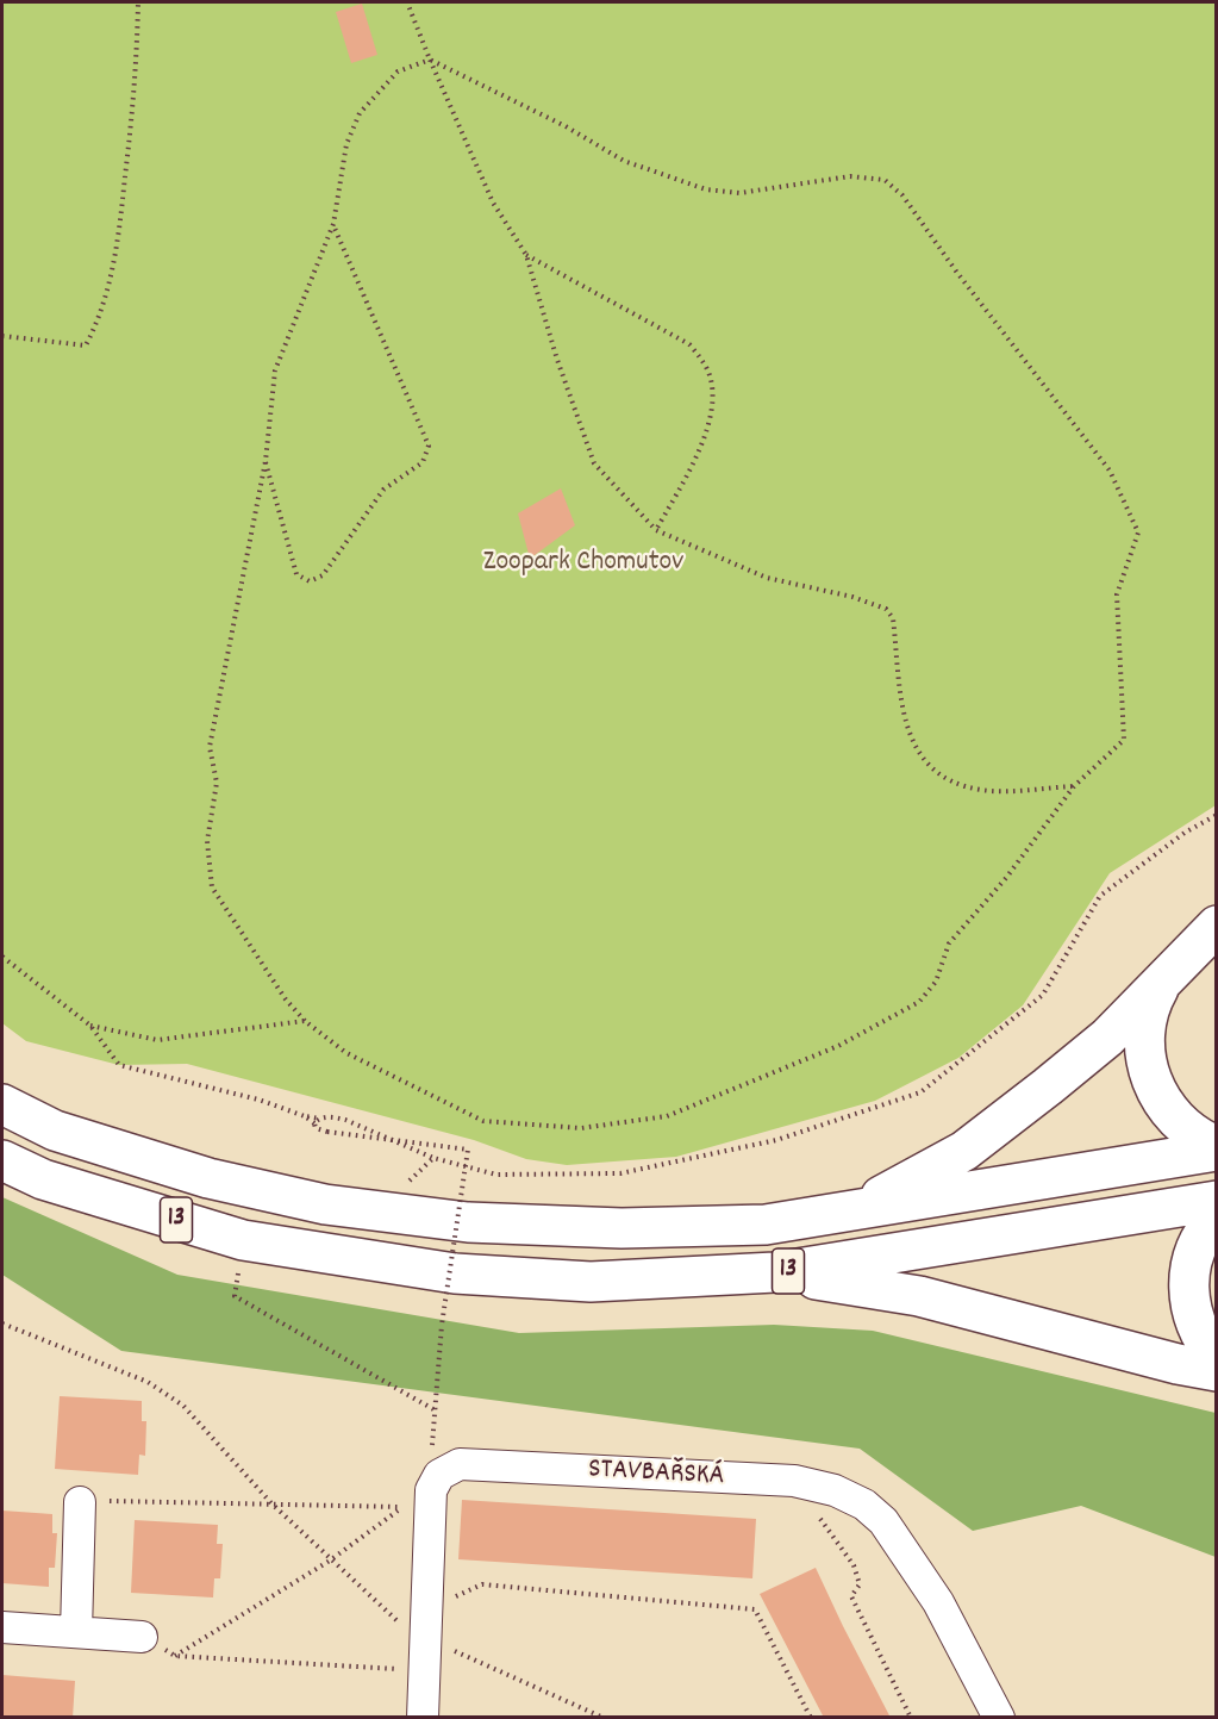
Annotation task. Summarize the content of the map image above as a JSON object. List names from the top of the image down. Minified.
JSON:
{"streets":{"highway":["13"],"street":["STAVBAŘSKÁ"]},"parks":["Zoopark Chomutov"]}
